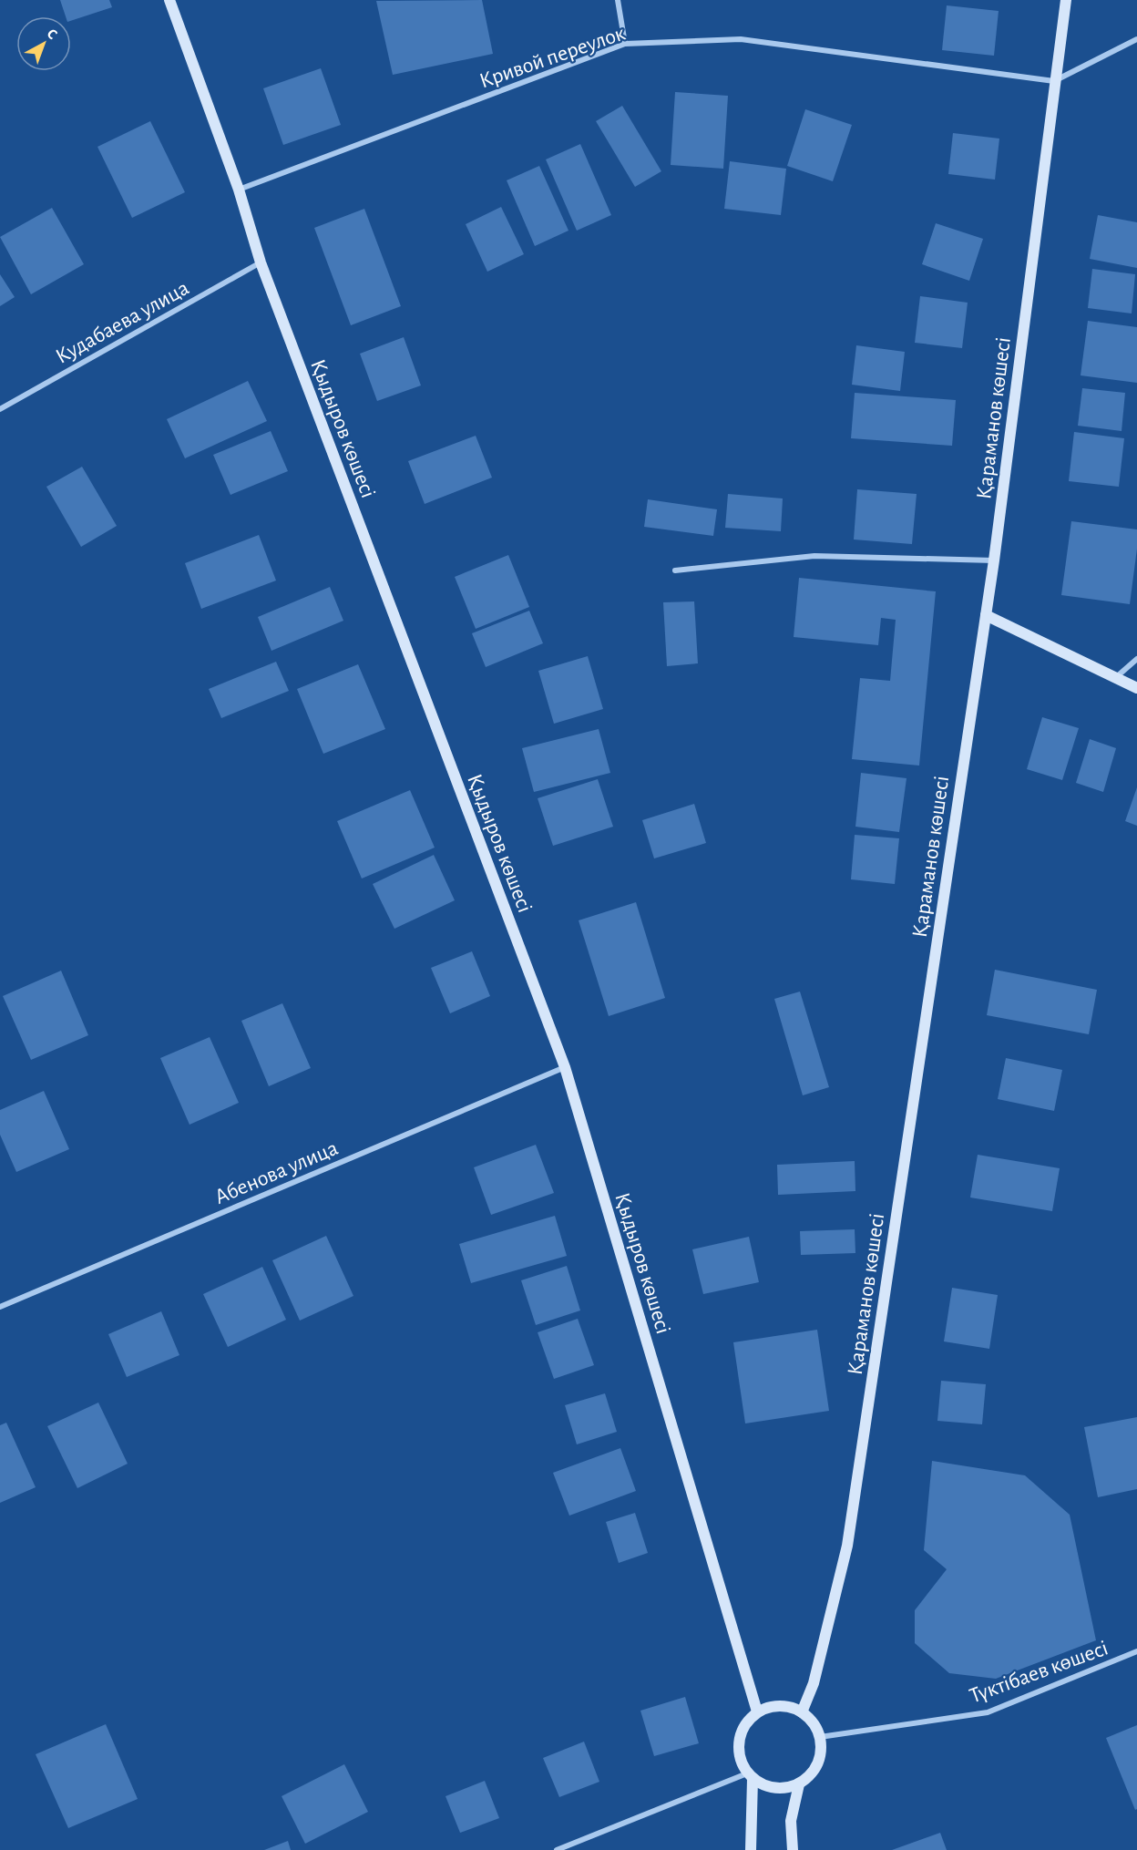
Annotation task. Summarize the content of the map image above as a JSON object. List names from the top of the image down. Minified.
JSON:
{"streets":{"street":["Кривой переулок","Кудабаева улица","Қараманов көшесі","Қыдыров көшесі","Абенова улица","Түктібаев көшесі"]},"crossings":[["Кривой переулок","Қараманов көшесі"],["Кривой переулок","Қыдыров көшесі"],["Кудабаева улица","Қыдыров көшесі"],["Қараманов көшесі","Қыдыров көшесі"],["Қараманов көшесі","Түктібаев көшесі"],["Қыдыров көшесі","Абенова улица"],["Қыдыров көшесі","Түктібаев көшесі"]],"north":"top right"}
